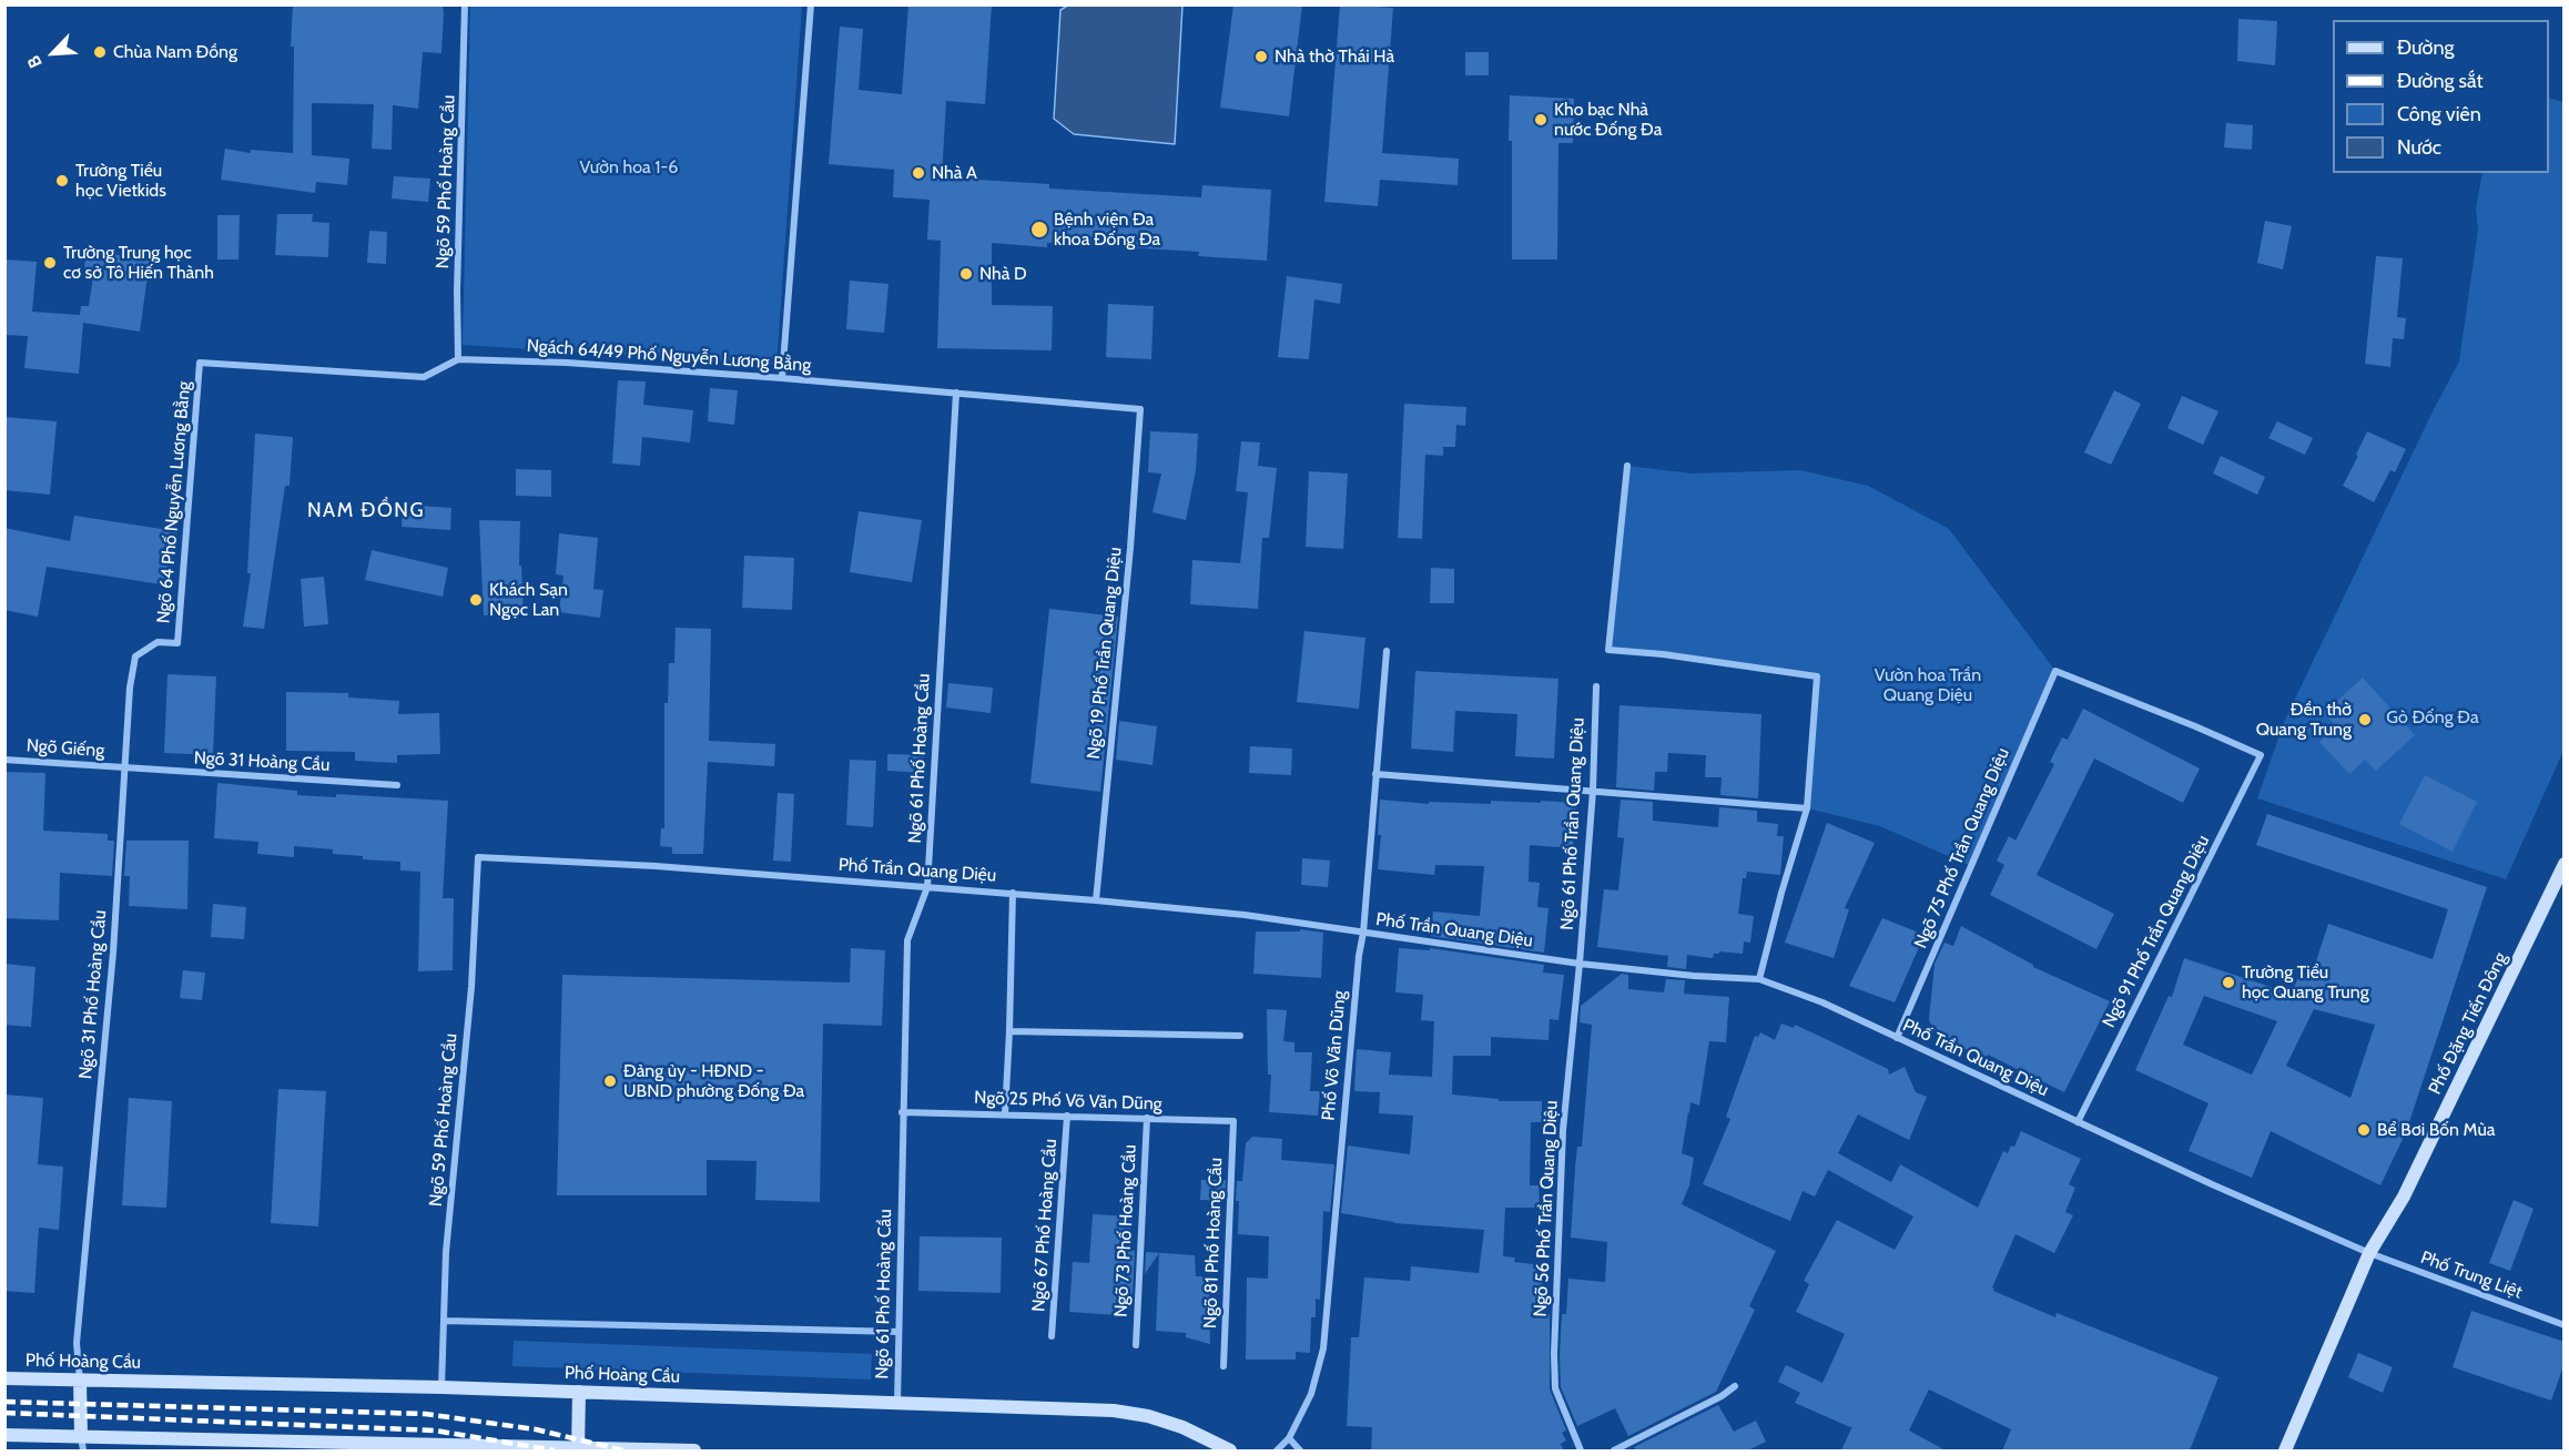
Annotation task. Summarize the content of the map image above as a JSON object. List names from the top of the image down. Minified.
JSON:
{"streets":{"main road":["Phố Đặng Tiến Đông","Phố Hoàng Cầu"],"street":["Ngõ 59 Phố Hoàng Cầu","Ngách 64/49 Phố Nguyễn Lương Bằng","Ngõ 64 Phố Nguyễn Lương Bằng","Ngõ 19 Phố Trần Quang Diệu","Ngõ Giếng","Ngõ 61 Phố Hoàng Cầu","Ngõ 31 Hoàng Cầu","Ngõ 61 Phố Trần Quang Diệu","Ngõ 75 Phố Trần Quang Diệu","Phố Trần Quang Diệu","Ngõ 91 Phố Trần Quang Diệu","Ngõ 31 Phố Hoàng Cầu","Phố Võ Văn Dũng","Ngõ 25 Phố Võ Văn Dũng","Ngõ 56 Phố Trần Quang Diệu","Ngõ 67 Phố Hoàng Cầu","Ngõ 73 Phố Hoàng Cầu","Ngõ 81 Phố Hoàng Cầu","Phố Trung Liệt"]},"crossings":[["Ngõ 59 Phố Hoàng Cầu","Ngách 64/49 Phố Nguyễn Lương Bằng"],["Ngõ 59 Phố Hoàng Cầu","Phố Trần Quang Diệu"],["Ngõ 59 Phố Hoàng Cầu","Phố Hoàng Cầu"],["Ngách 64/49 Phố Nguyễn Lương Bằng","Ngõ 64 Phố Nguyễn Lương Bằng"],["Ngách 64/49 Phố Nguyễn Lương Bằng","Ngõ 19 Phố Trần Quang Diệu"],["Ngách 64/49 Phố Nguyễn Lương Bằng","Ngõ 61 Phố Hoàng Cầu"],["Ngõ 64 Phố Nguyễn Lương Bằng","Ngõ 31 Phố Hoàng Cầu"],["Ngõ 19 Phố Trần Quang Diệu","Phố Trần Quang Diệu"],["Ngõ Giếng","Ngõ 31 Hoàng Cầu"],["Ngõ Giếng","Ngõ 31 Phố Hoàng Cầu"],["Ngõ 61 Phố Hoàng Cầu","Phố Trần Quang Diệu"],["Ngõ 61 Phố Hoàng Cầu","Ngõ 25 Phố Võ Văn Dũng"],["Ngõ 61 Phố Hoàng Cầu","Phố Hoàng Cầu"],["Ngõ 31 Hoàng Cầu","Ngõ 31 Phố Hoàng Cầu"],["Ngõ 61 Phố Trần Quang Diệu","Phố Trần Quang Diệu"],["Ngõ 61 Phố Trần Quang Diệu","Ngõ 56 Phố Trần Quang Diệu"],["Ngõ 75 Phố Trần Quang Diệu","Phố Trần Quang Diệu"],["Ngõ 75 Phố Trần Quang Diệu","Ngõ 91 Phố Trần Quang Diệu"],["Phố Trần Quang Diệu","Ngõ 91 Phố Trần Quang Diệu"],["Phố Trần Quang Diệu","Phố Đặng Tiến Đông"],["Phố Trần Quang Diệu","Phố Võ Văn Dũng"],["Phố Trần Quang Diệu","Ngõ 56 Phố Trần Quang Diệu"],["Phố Trần Quang Diệu","Phố Trung Liệt"],["Ngõ 31 Phố Hoàng Cầu","Phố Hoàng Cầu"],["Phố Đặng Tiến Đông","Phố Trung Liệt"],["Ngõ 25 Phố Võ Văn Dũng","Ngõ 67 Phố Hoàng Cầu"],["Ngõ 25 Phố Võ Văn Dũng","Ngõ 73 Phố Hoàng Cầu"],["Ngõ 25 Phố Võ Văn Dũng","Ngõ 81 Phố Hoàng Cầu"]],"districts":["NAM ĐỒNG"],"parks":["Vườn hoa 1-6","Vườn hoa Trần Quang Diệu","Gò Đống Đa"],"places":["Chùa Nam Đồng","Nhà thờ Thái Hà","Kho bạc Nhà nước Đống Đa","Nhà A","Trường Tiểu học Vietkids","Bệnh viện Đa khoa Đống Đa","Trường Trung học cơ sở Tô Hiến Thành","Nhà D","Khách Sạn Ngọc Lan","Đền thờ Quang Trung","Trường Tiểu học Quang Trung","Đảng ủy - HĐND - UBND phường Đống Đa","Bể Bơi Bốn Mùa"],"legend":["Đường","Đường sắt","Công viên","Nước"],"north":"bottom left"}
